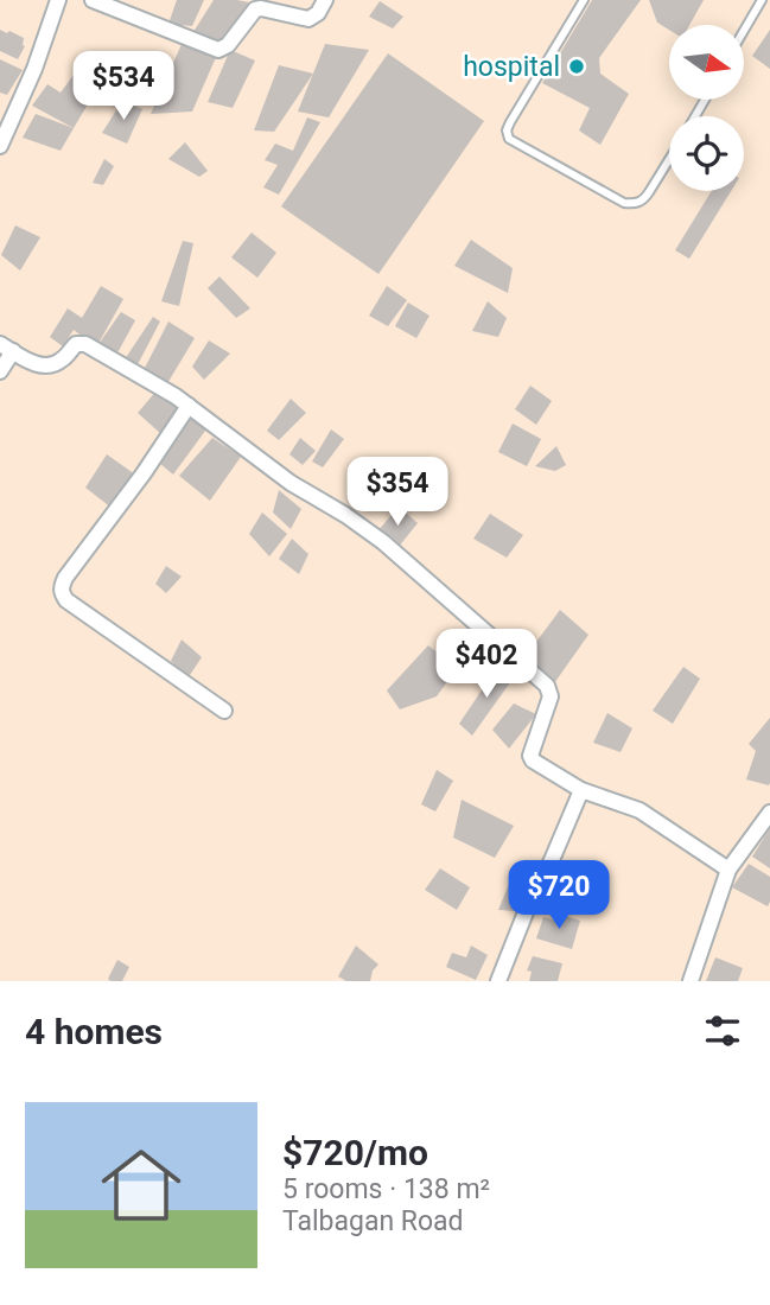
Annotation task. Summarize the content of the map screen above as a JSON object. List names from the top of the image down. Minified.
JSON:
{"places":["hospital"],"north":"right","page":{"price":["$534","$354","$402","$720"],"heading":"4 homes","list":[{"name":"$720/mo","note":"5 rooms · 138 m² · Talbagan Road"}]}}
